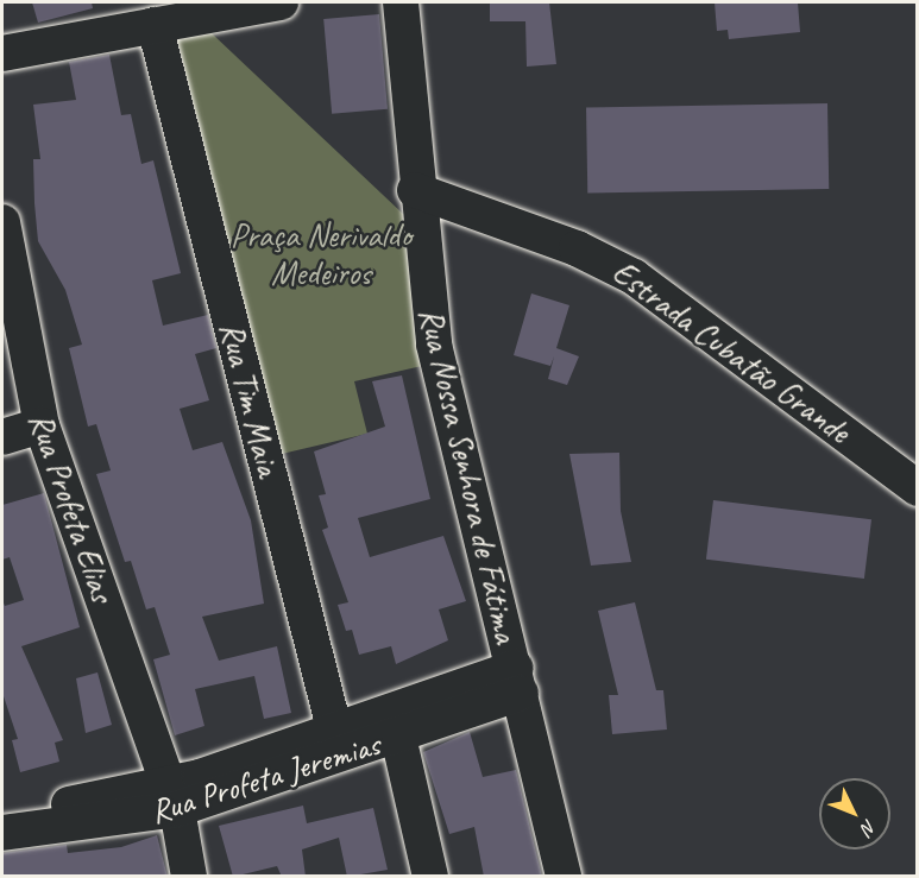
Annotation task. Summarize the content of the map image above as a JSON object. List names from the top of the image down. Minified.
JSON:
{"streets":{"street":["Estrada Cubatão Grande","Rua Tim Maia","Rua Nossa Senhora de Fátima","Rua Profeta Elias","Rua Profeta Jeremias"]},"crossings":[["Estrada Cubatão Grande","Rua Nossa Senhora de Fátima"],["Rua Tim Maia","Rua Profeta Jeremias"],["Rua Nossa Senhora de Fátima","Rua Profeta Jeremias"],["Rua Profeta Elias","Rua Profeta Jeremias"]],"parks":["Praça Nerivaldo Medeiros"],"north":"bottom right"}
